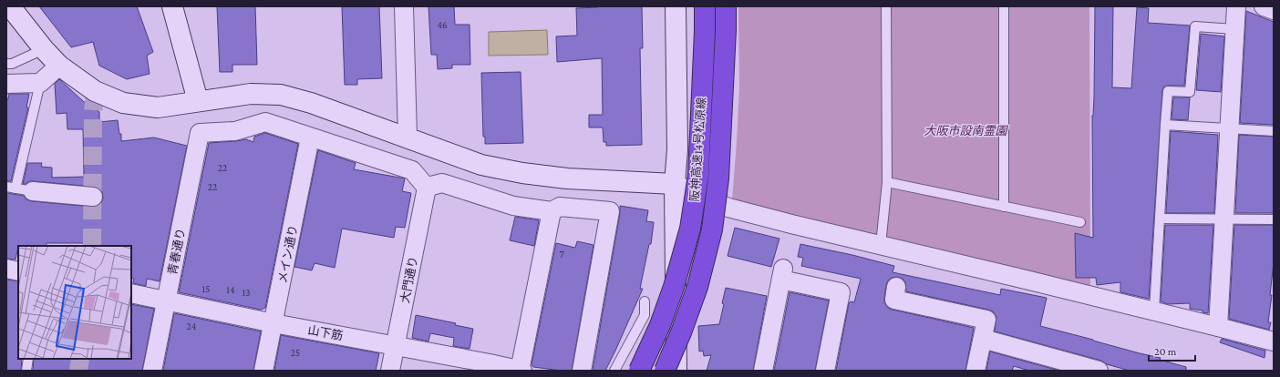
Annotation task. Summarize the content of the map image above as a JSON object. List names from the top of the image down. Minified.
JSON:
{"streets":{"highway":["阪神高速14号松原線"],"street":["青春通り","メイン通り","大門通り","山下筋"]},"crossings":[["青春通り","メイン通り"],["青春通り","山下筋"],["メイン通り","山下筋"],["大門通り","山下筋"]],"parks":["大阪市設南霊園"],"house_numbers":["46","22","22","7","15","14","13","24","25"],"scale_bar":"20 m"}
